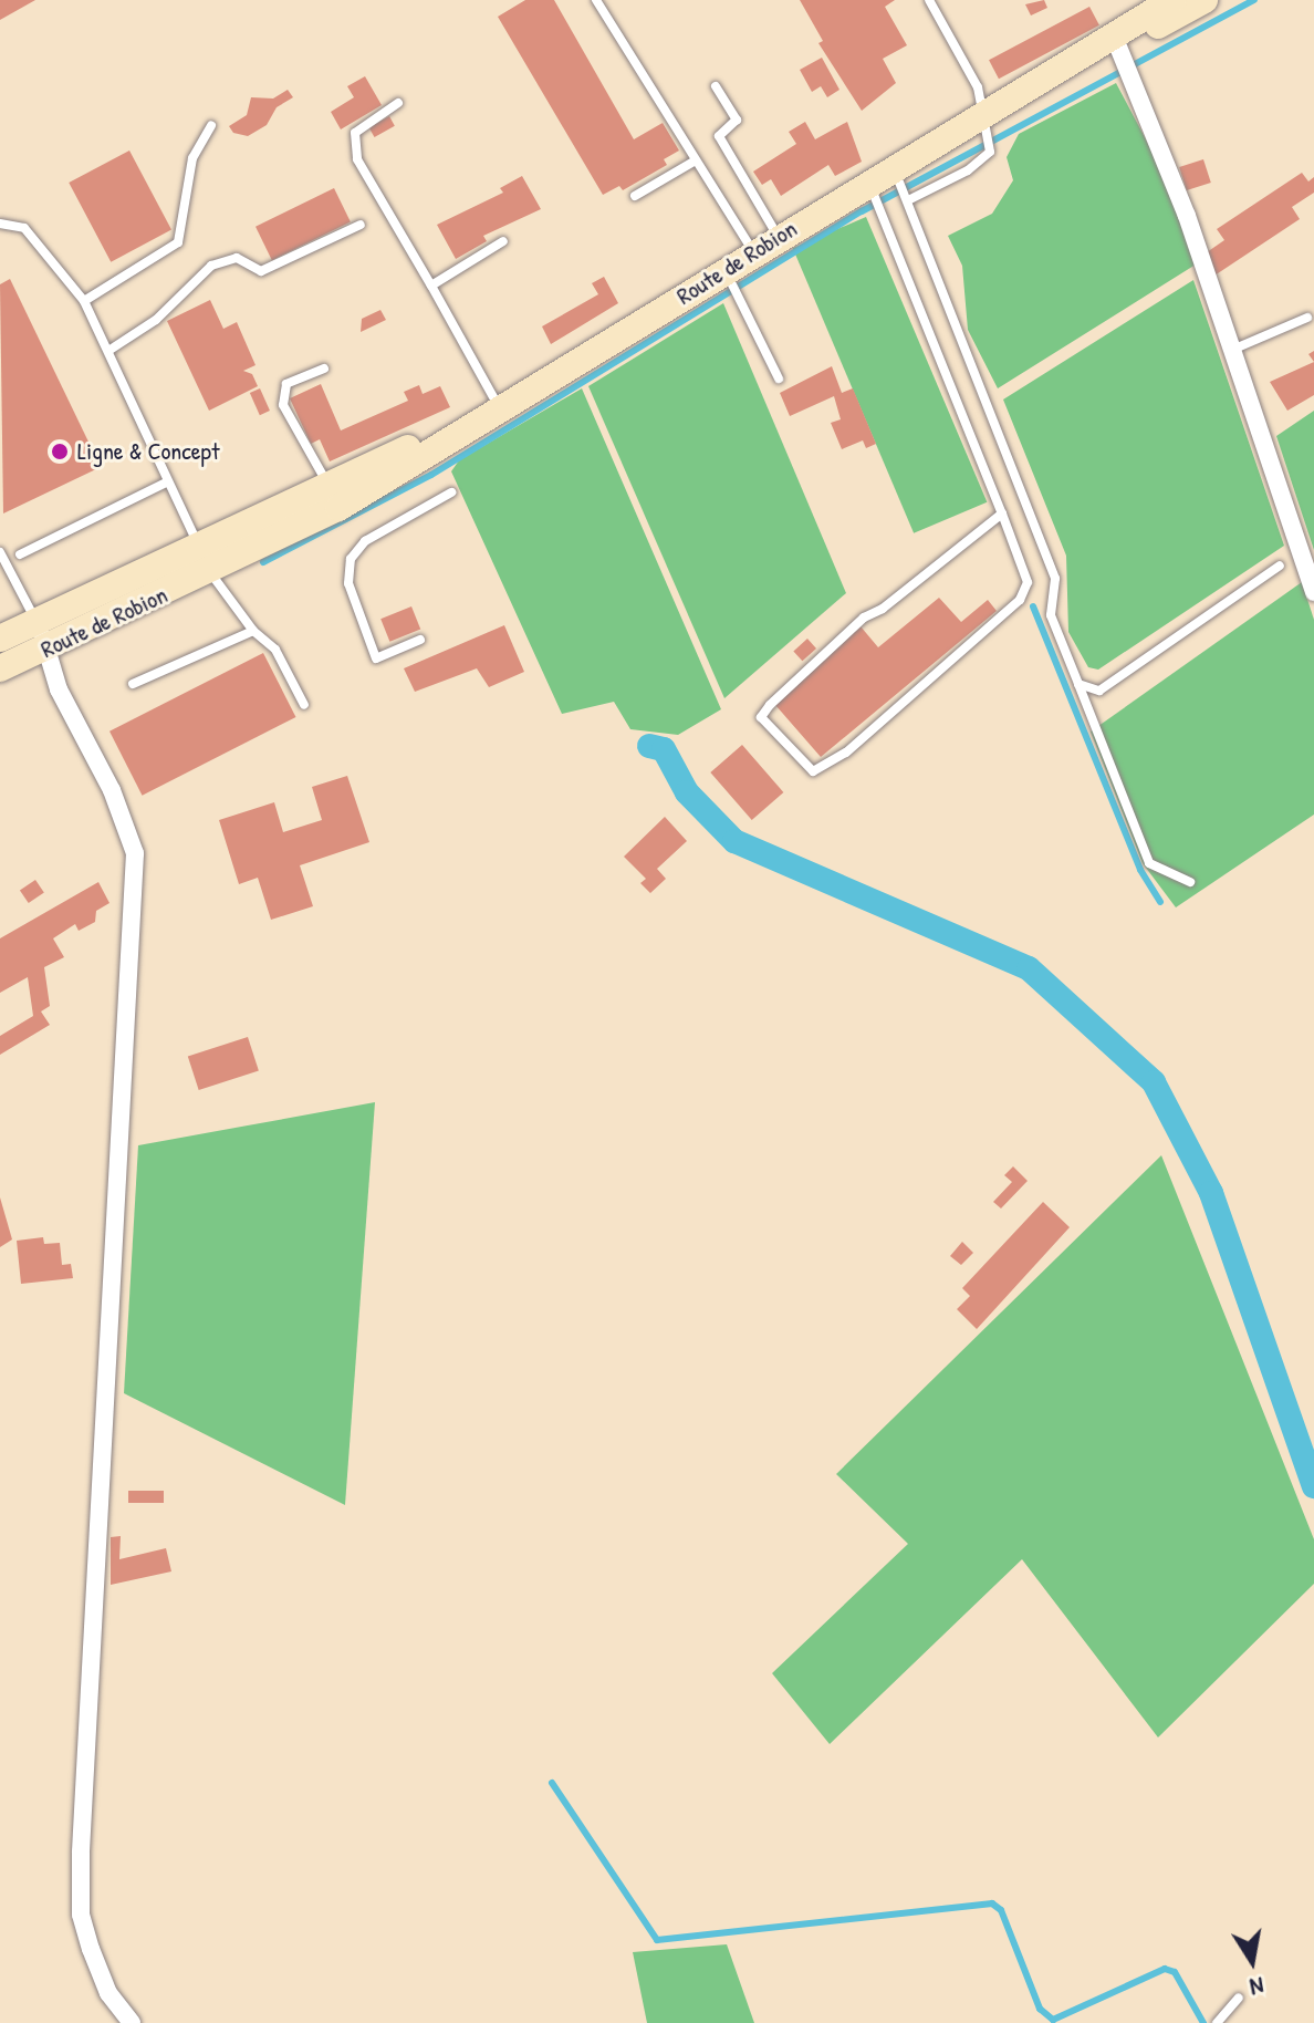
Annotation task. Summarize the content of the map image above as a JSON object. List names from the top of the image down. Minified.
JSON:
{"streets":{"main road":["Route de Robion"]},"places":["Ligne & Concept"],"north":"bottom"}
